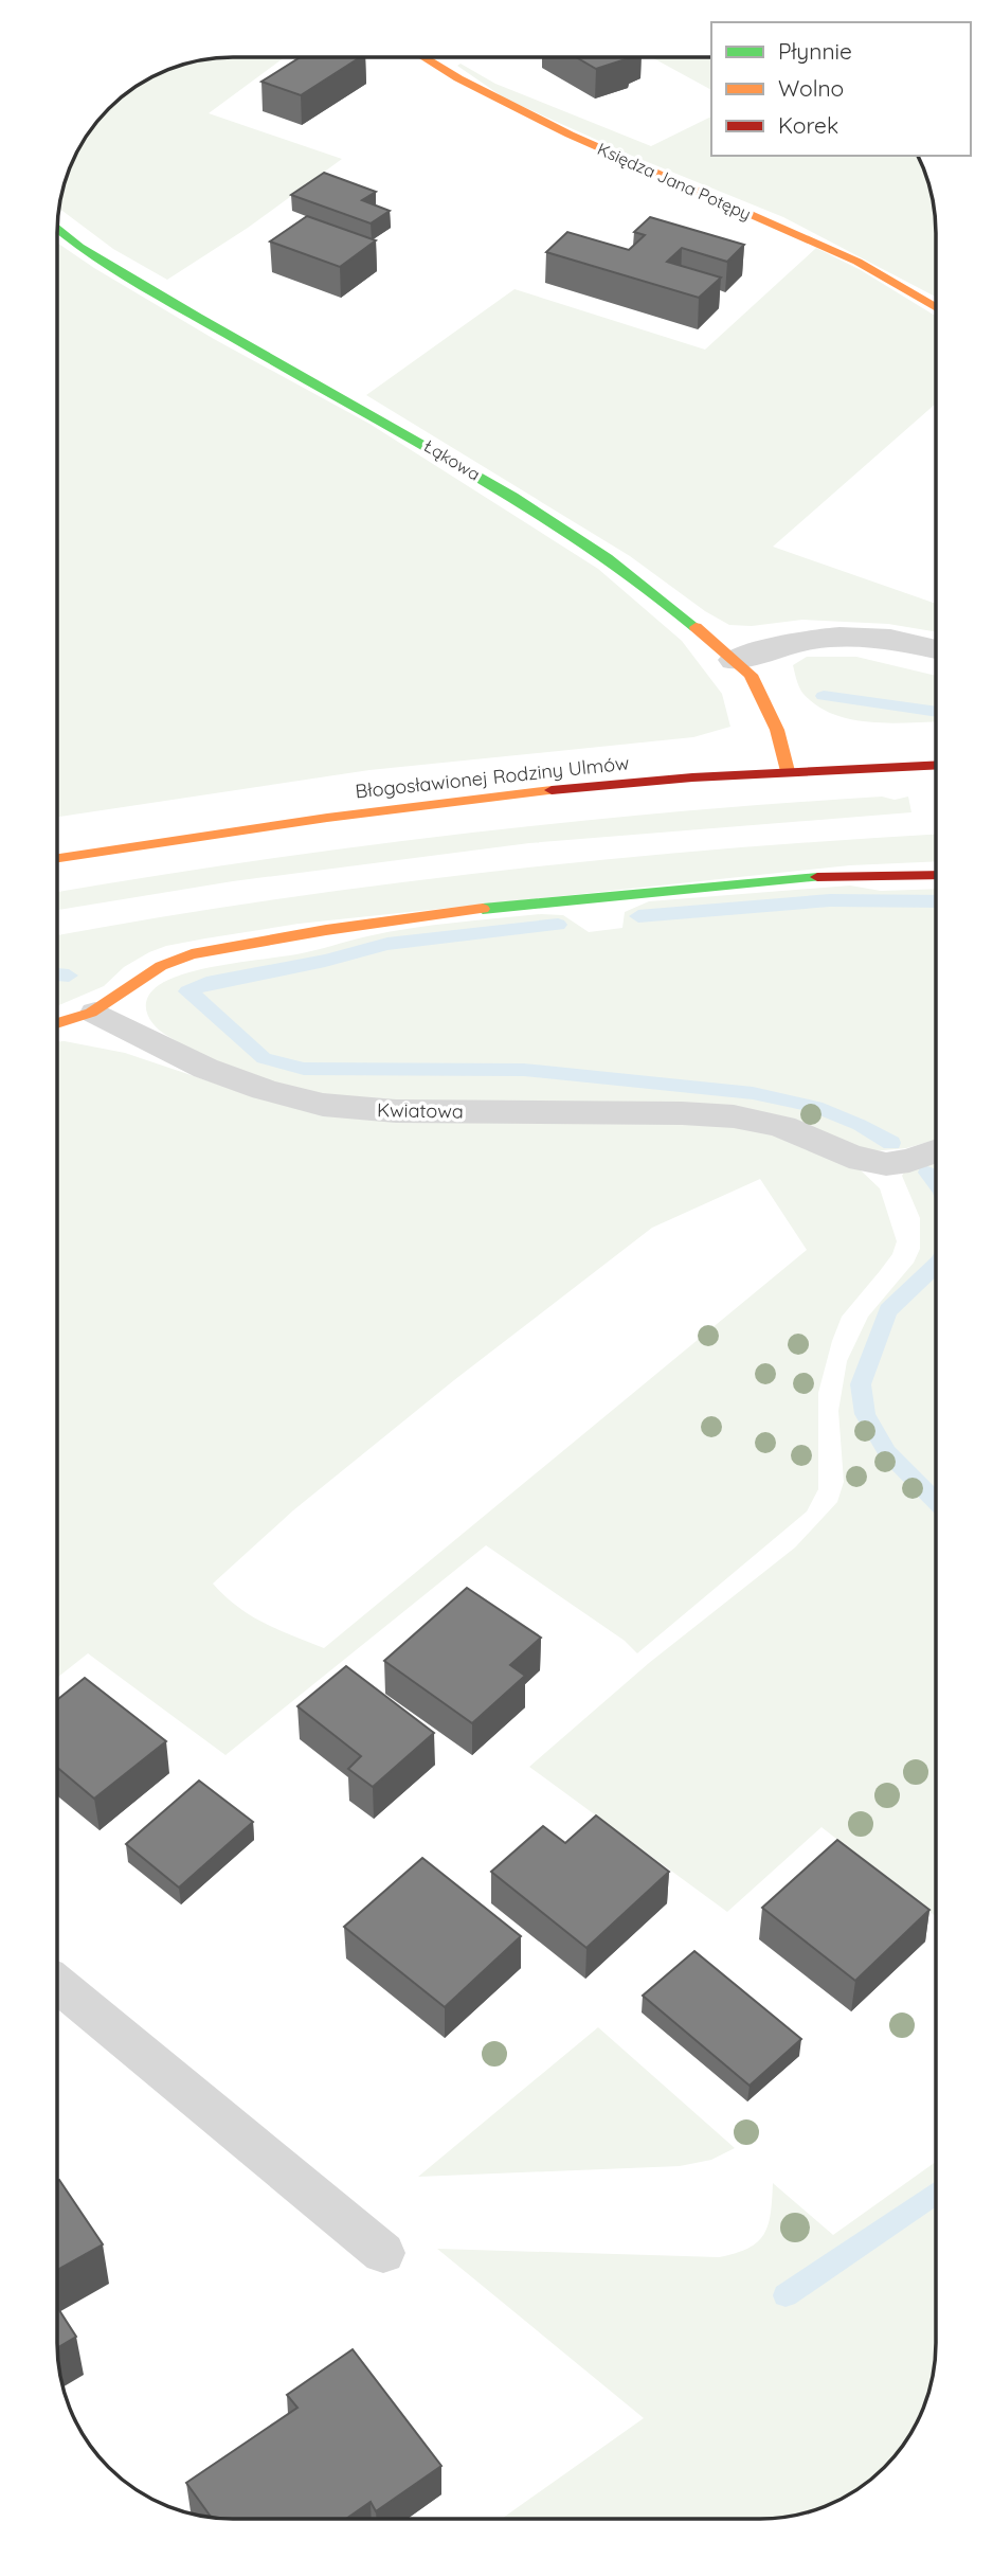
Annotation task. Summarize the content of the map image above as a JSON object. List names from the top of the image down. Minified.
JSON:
{"streets":{"street":["Księdza Jana Potępy","Łąkowa","Błogosławionej Rodziny Ulmów"],"lane":["Kwiatowa"]},"crossings":[["Łąkowa","Błogosławionej Rodziny Ulmów"]],"legend":["Płynnie","Wolno","Korek"]}
